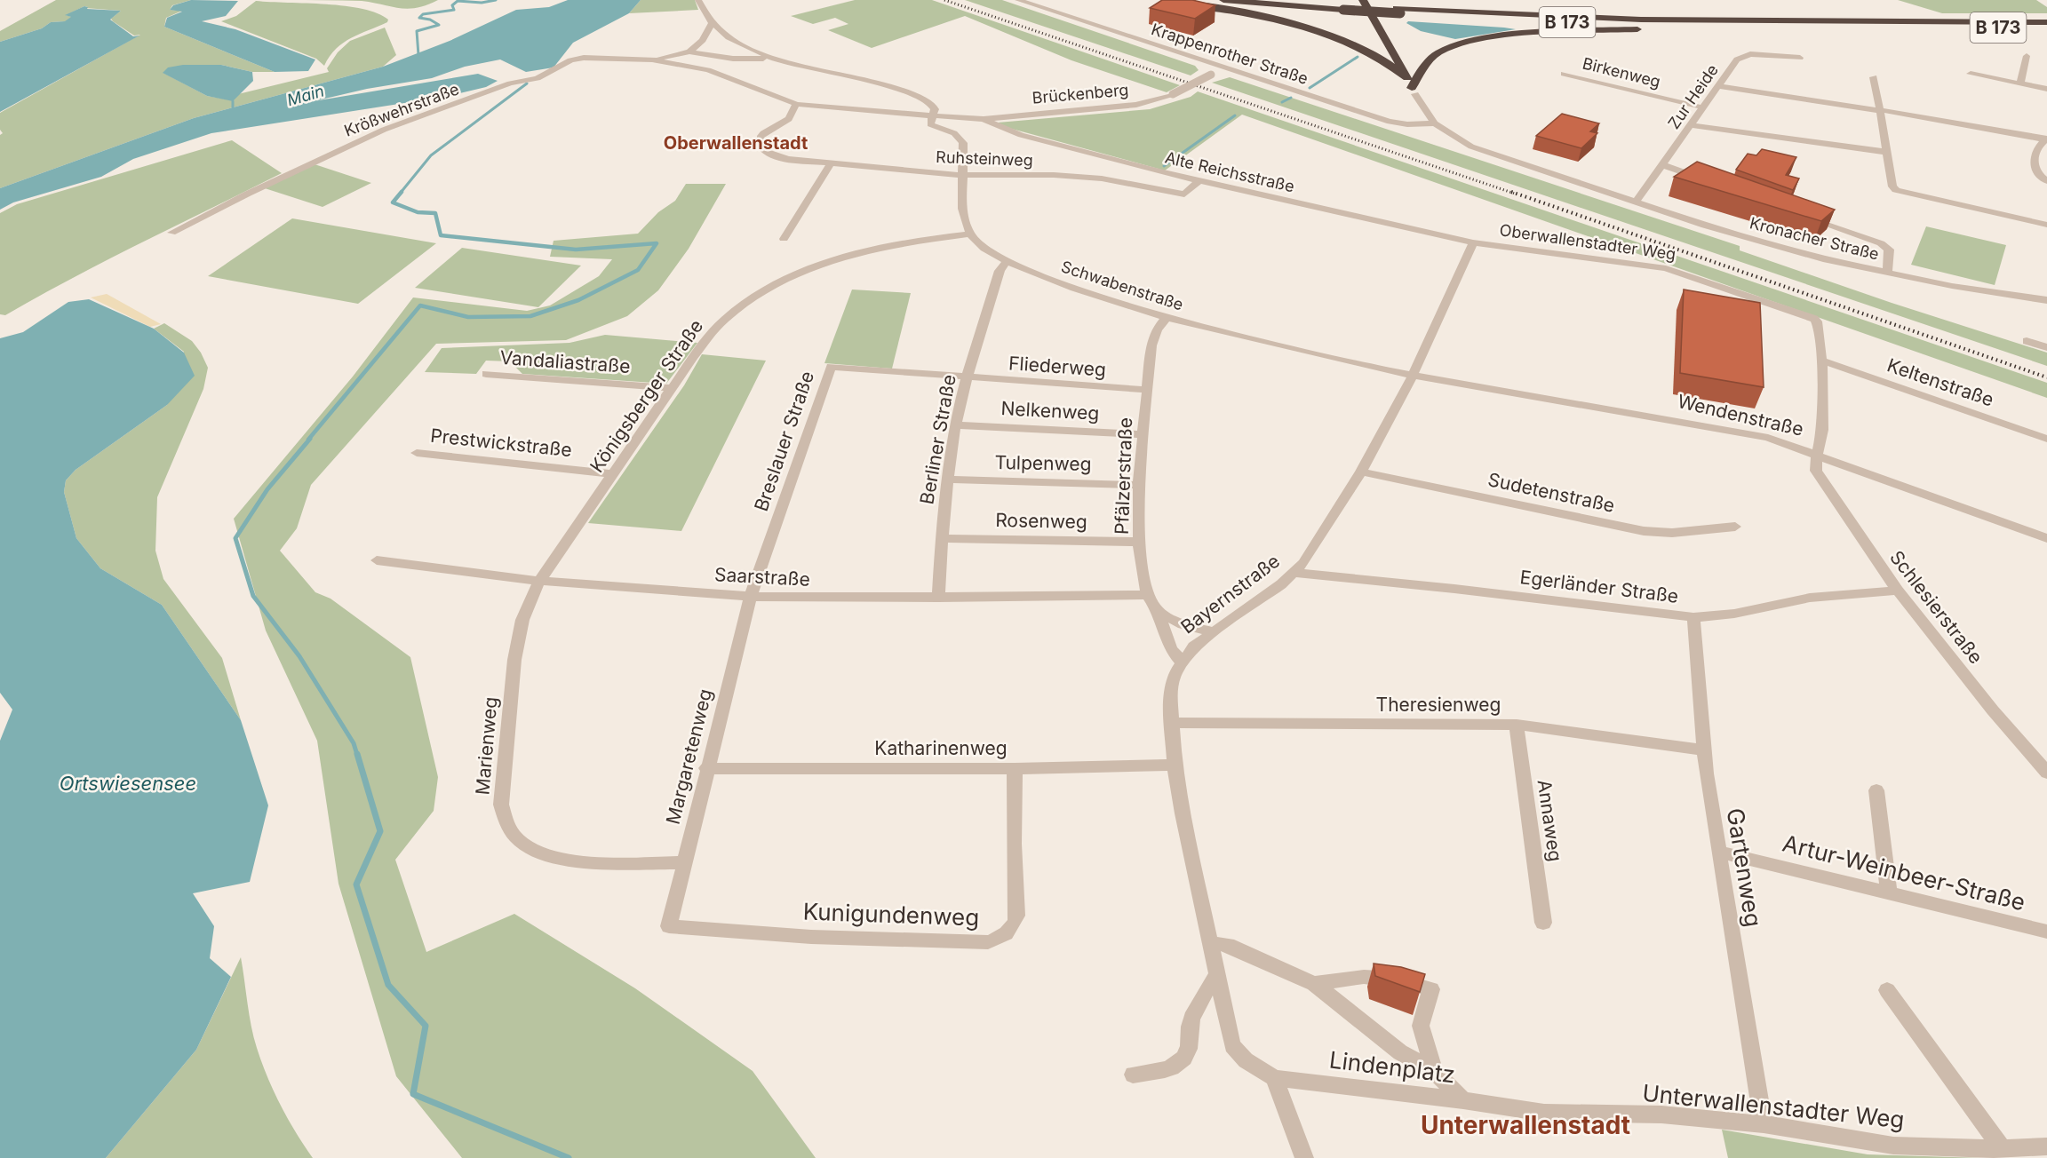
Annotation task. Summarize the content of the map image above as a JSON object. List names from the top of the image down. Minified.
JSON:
{"streets":{"highway":["B 173"],"street":["Krappenrother Straße","Birkenweg","Brückenberg","Zur Heide","Krößwehrstraße","Ruhsteinweg","Alte Reichsstraße","Kronacher Straße","Oberwallenstadter Weg","Schwabenstraße","Vandaliastraße","Fliederweg","Keltenstraße","Königsberger Straße","Nelkenweg","Wendenstraße","Berliner Straße","Breslauer Straße","Prestwickstraße","Tulpenweg","Pfälzerstraße","Sudetenstraße","Rosenweg","Saarstraße","Egerländer Straße","Bayernstraße","Schlesierstraße","Theresienweg","Marienweg","Katharinenweg","Margaretenweg","Annaweg","Gartenweg","Artur-Weinbeer-Straße","Kunigundenweg","Lindenplatz","Unterwallenstadter Weg"]},"crossings":[["Krappenrother Straße","Brückenberg"],["Krappenrother Straße","Kronacher Straße"],["Birkenweg","Zur Heide"],["Brückenberg","Krößwehrstraße"],["Brückenberg","Alte Reichsstraße"],["Brückenberg","Schwabenstraße"],["Zur Heide","Kronacher Straße"],["Krößwehrstraße","Schwabenstraße"],["Ruhsteinweg","Alte Reichsstraße"],["Ruhsteinweg","Schwabenstraße"],["Alte Reichsstraße","Oberwallenstadter Weg"],["Alte Reichsstraße","Bayernstraße"],["Oberwallenstadter Weg","Bayernstraße"],["Oberwallenstadter Weg","Schlesierstraße"],["Schwabenstraße","Königsberger Straße"],["Schwabenstraße","Wendenstraße"],["Schwabenstraße","Berliner Straße"],["Schwabenstraße","Pfälzerstraße"],["Schwabenstraße","Bayernstraße"],["Vandaliastraße","Königsberger Straße"],["Fliederweg","Berliner Straße"],["Fliederweg","Breslauer Straße"],["Fliederweg","Pfälzerstraße"],["Keltenstraße","Schlesierstraße"],["Königsberger Straße","Prestwickstraße"],["Königsberger Straße","Saarstraße"],["Königsberger Straße","Marienweg"],["Nelkenweg","Berliner Straße"],["Nelkenweg","Pfälzerstraße"],["Wendenstraße","Bayernstraße"],["Wendenstraße","Schlesierstraße"],["Berliner Straße","Breslauer Straße"],["Berliner Straße","Tulpenweg"],["Berliner Straße","Rosenweg"],["Berliner Straße","Saarstraße"],["Breslauer Straße","Saarstraße"],["Breslauer Straße","Margaretenweg"],["Tulpenweg","Pfälzerstraße"],["Pfälzerstraße","Rosenweg"],["Pfälzerstraße","Saarstraße"],["Pfälzerstraße","Bayernstraße"],["Sudetenstraße","Bayernstraße"],["Saarstraße","Marienweg"],["Saarstraße","Margaretenweg"],["Egerländer Straße","Bayernstraße"],["Egerländer Straße","Schlesierstraße"],["Egerländer Straße","Gartenweg"],["Bayernstraße","Theresienweg"],["Bayernstraße","Katharinenweg"],["Bayernstraße","Lindenplatz"],["Theresienweg","Annaweg"],["Theresienweg","Gartenweg"],["Marienweg","Margaretenweg"],["Katharinenweg","Margaretenweg"],["Katharinenweg","Kunigundenweg"],["Margaretenweg","Kunigundenweg"],["Gartenweg","Artur-Weinbeer-Straße"],["Gartenweg","Unterwallenstadter Weg"],["Lindenplatz","Unterwallenstadter Weg"]],"districts":["Oberwallenstadt","Unterwallenstadt"],"water":["Main","Ortswiesensee"]}
